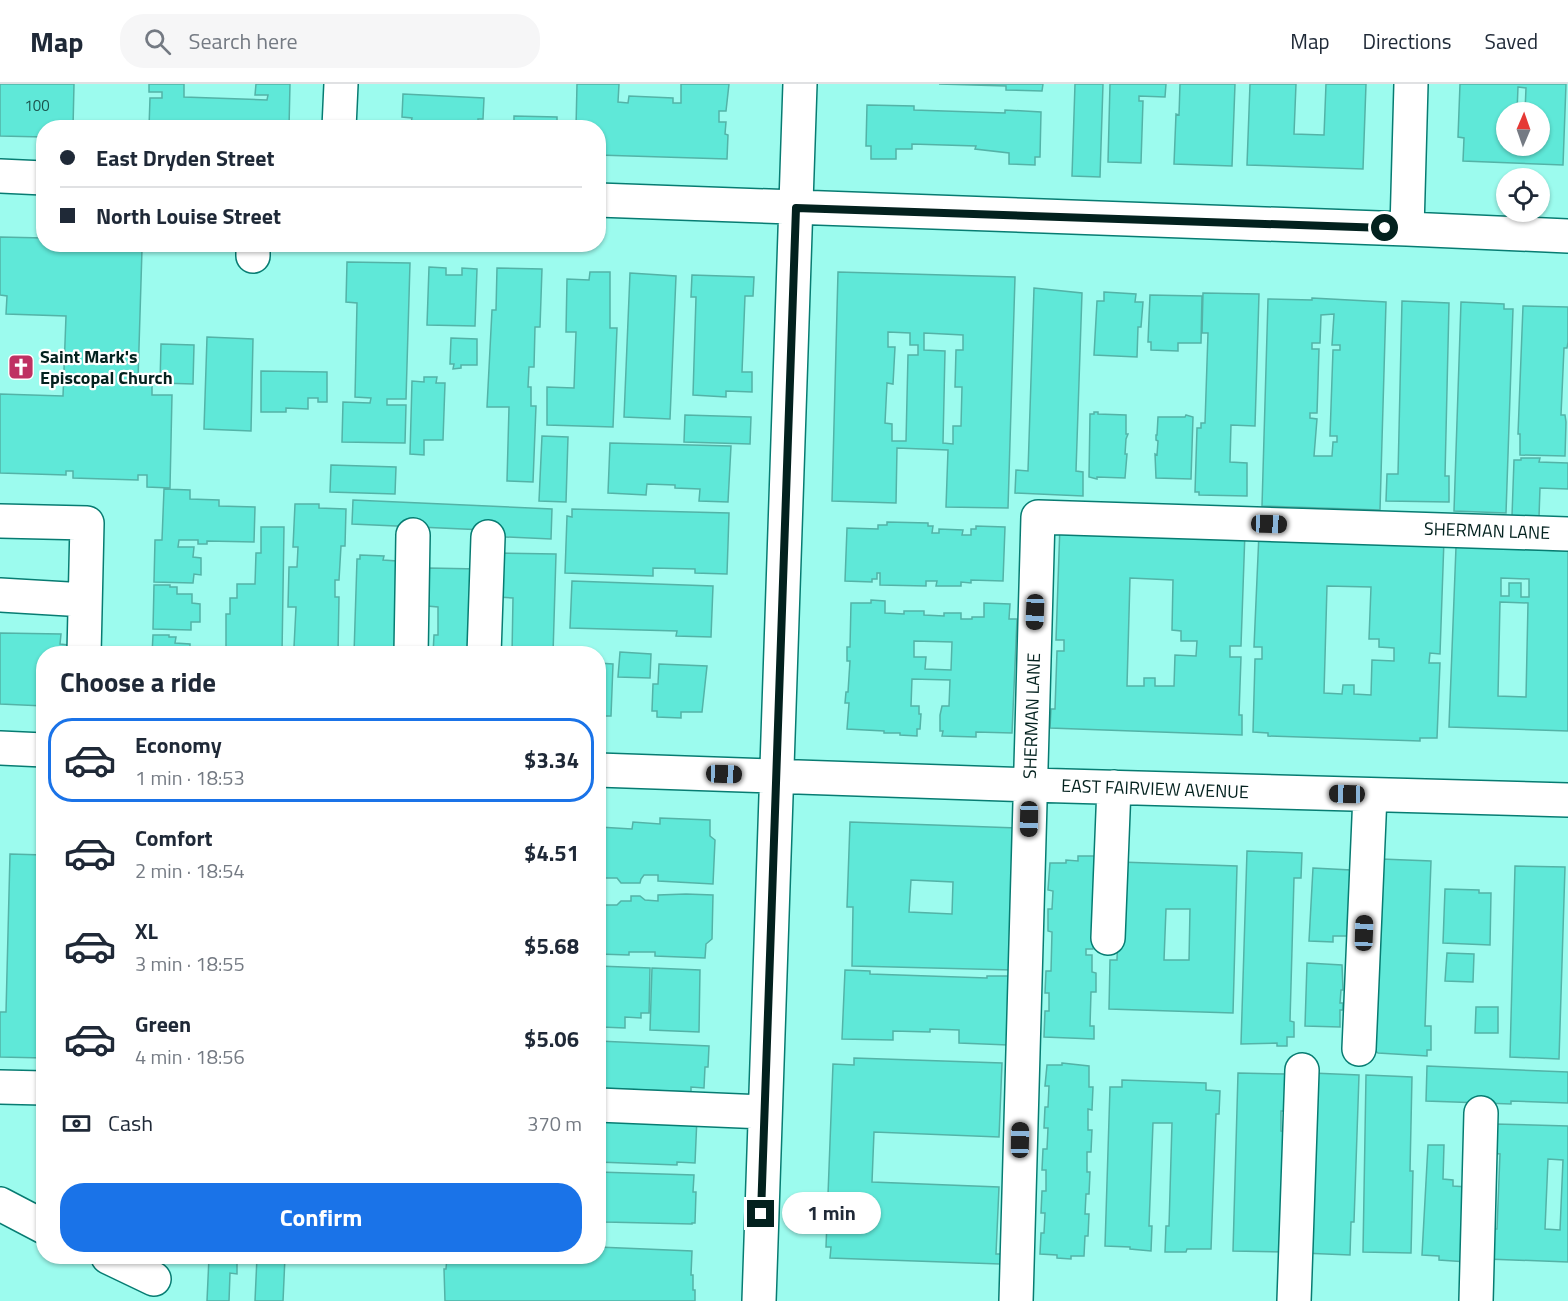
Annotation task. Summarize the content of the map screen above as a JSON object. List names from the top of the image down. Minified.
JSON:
{"streets":{"street":["SHERMAN LANE","EAST FAIRVIEW AVENUE"]},"crossings":[["SHERMAN LANE","EAST FAIRVIEW AVENUE"]],"places":{"church":["Saint Mark's Episcopal Church"]},"house_numbers":["100"],"north":"top","page":{"header":"Map","search":"Search here","nav":["Map","Directions","Saved"],"banner":["East Dryden Street","North Louise Street"],"heading":"Choose a ride","list":[{"name":"Economy","note":"1 min · 18:53","value":"$3.34"},{"name":"Comfort","note":"2 min · 18:54","value":"$4.51"},{"name":"XL","note":"3 min · 18:55","value":"$5.68"},{"name":"Green","note":"4 min · 18:56","value":"$5.06"}],"pay":["Cash","370 m"],"buttons":"Confirm","bubble":"1 min"}}
